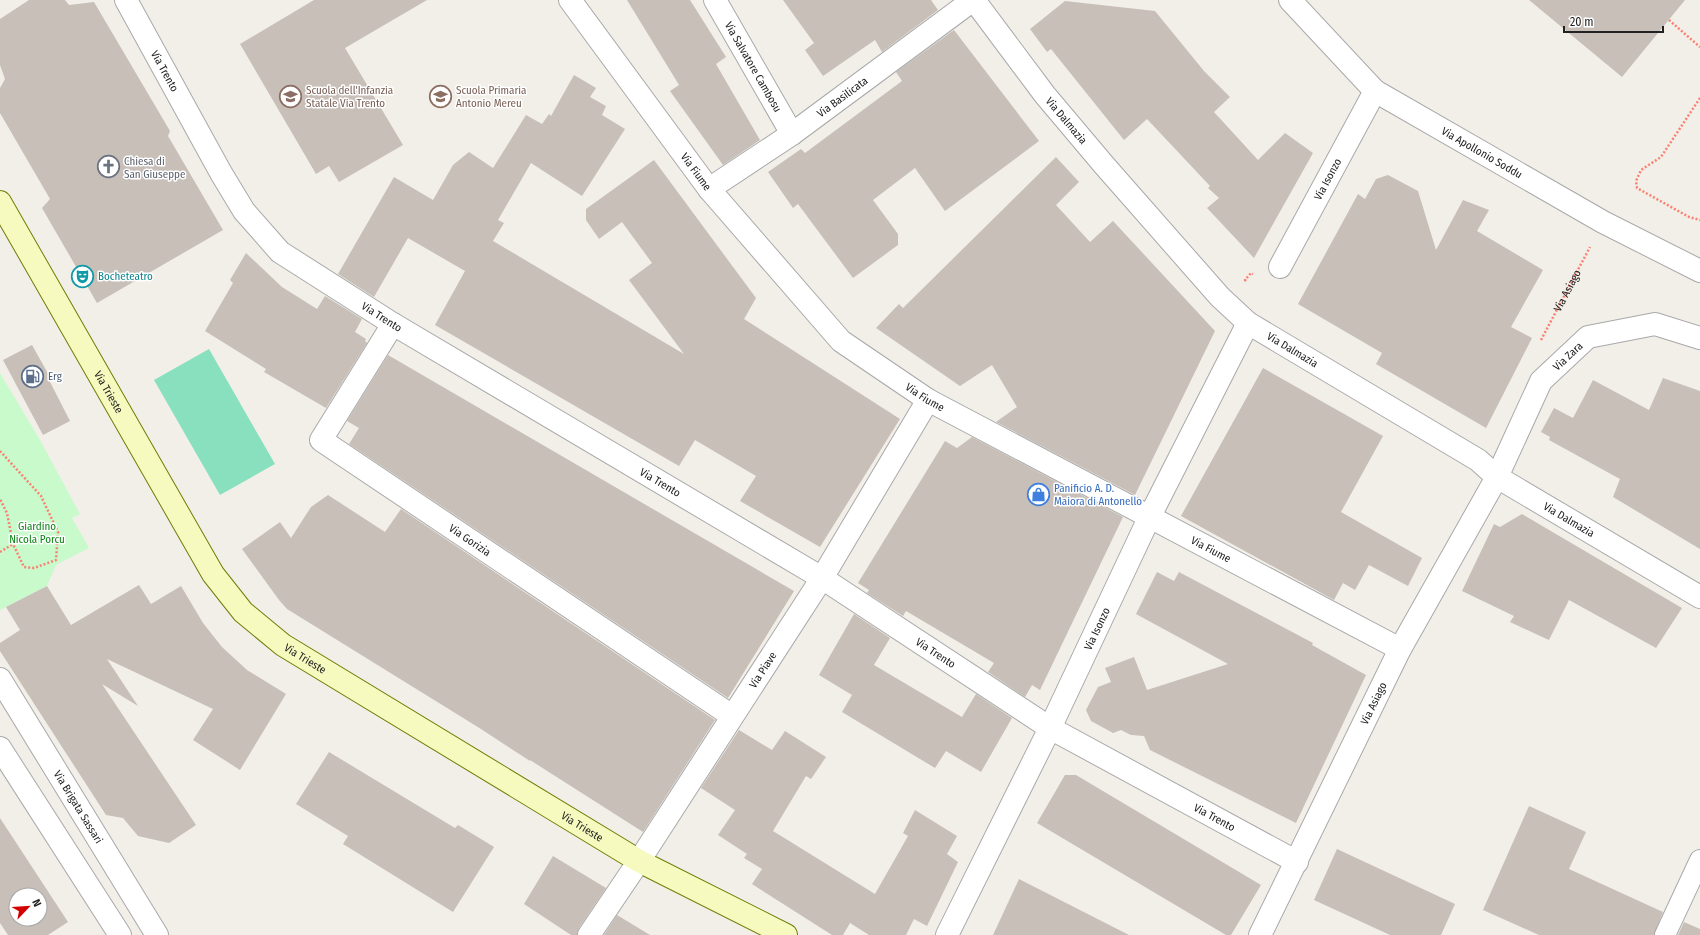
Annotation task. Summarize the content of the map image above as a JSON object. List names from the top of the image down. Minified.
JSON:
{"streets":{"main road":["Via Trieste"],"street":["Via Salvatore Cambosu","Via Trento","Via Basilicata","Via Dalmazia","Via Apollonio Soddu","Via Fiume","Via Isonzo","Via Asiago","Via Zara","Via Gorizia","Via Piave","Via Brigata Sassari"]},"crossings":[["Via Salvatore Cambosu","Via Basilicata"],["Via Trento","Via Isonzo"],["Via Trento","Via Asiago"],["Via Trento","Via Gorizia"],["Via Trento","Via Piave"],["Via Basilicata","Via Dalmazia"],["Via Basilicata","Via Fiume"],["Via Dalmazia","Via Isonzo"],["Via Dalmazia","Via Asiago"],["Via Dalmazia","Via Zara"],["Via Apollonio Soddu","Via Isonzo"],["Via Apollonio Soddu","Via Asiago"],["Via Fiume","Via Isonzo"],["Via Fiume","Via Asiago"],["Via Fiume","Via Piave"],["Via Asiago","Via Zara"],["Via Trieste","Via Piave"],["Via Gorizia","Via Piave"]],"parks":["Giardino Nicola Porcu"],"places":{"school or university":["Scuola dell'Infanzia Statale Via Trento","Scuola Primaria Antonio Mereu"],"church":["Chiesa di San Giuseppe"],"theatre":["Bocheteatro"],"fuel station":["Erg"],"shop":["Panificio A. D. Maiora di Antonello"]},"scale_bar":"20 m","north":"top right"}
